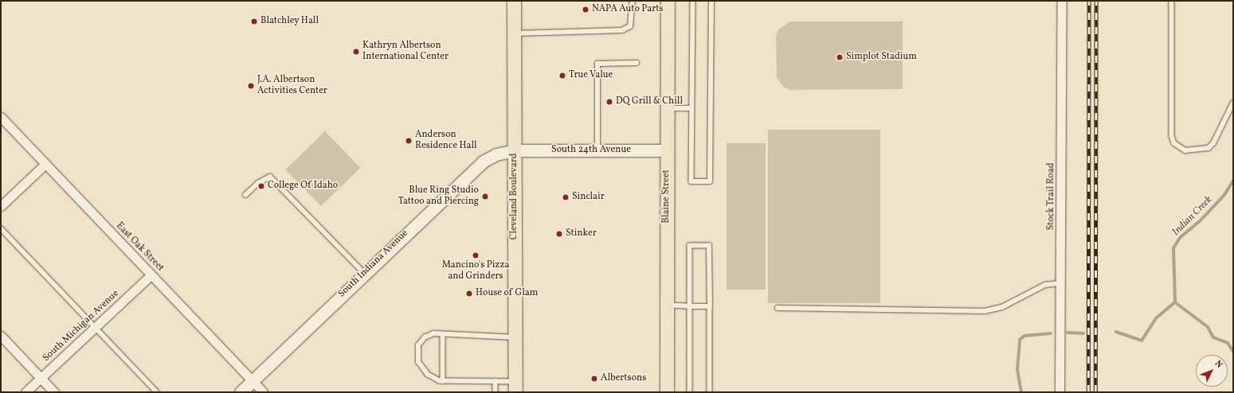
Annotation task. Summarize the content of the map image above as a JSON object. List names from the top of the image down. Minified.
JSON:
{"streets":{"main road":["South 24th Avenue","Cleveland Boulevard","Blaine Street","South Indiana Avenue"],"street":["Stock Trail Road","East Oak Street","South Michigan Avenue"]},"crossings":[["South 24th Avenue","Cleveland Boulevard"],["South 24th Avenue","Blaine Street"],["South 24th Avenue","South Indiana Avenue"],["Cleveland Boulevard","South Indiana Avenue"],["East Oak Street","South Indiana Avenue"],["East Oak Street","South Michigan Avenue"]],"water":["Indian Creek"],"places":["NAPA Auto Parts","Blatchley Hall","Kathryn Albertson International Center","Simplot Stadium","True Value","J.A. Albertson Activities Center","DQ Grill & Chill","Anderson Residence Hall","College Of Idaho","Blue Ring Studio Tattoo and Piercing","Sinclair","Stinker","Mancino's Pizza and Grinders","House of Glam","Albertsons"],"north":"top right"}
